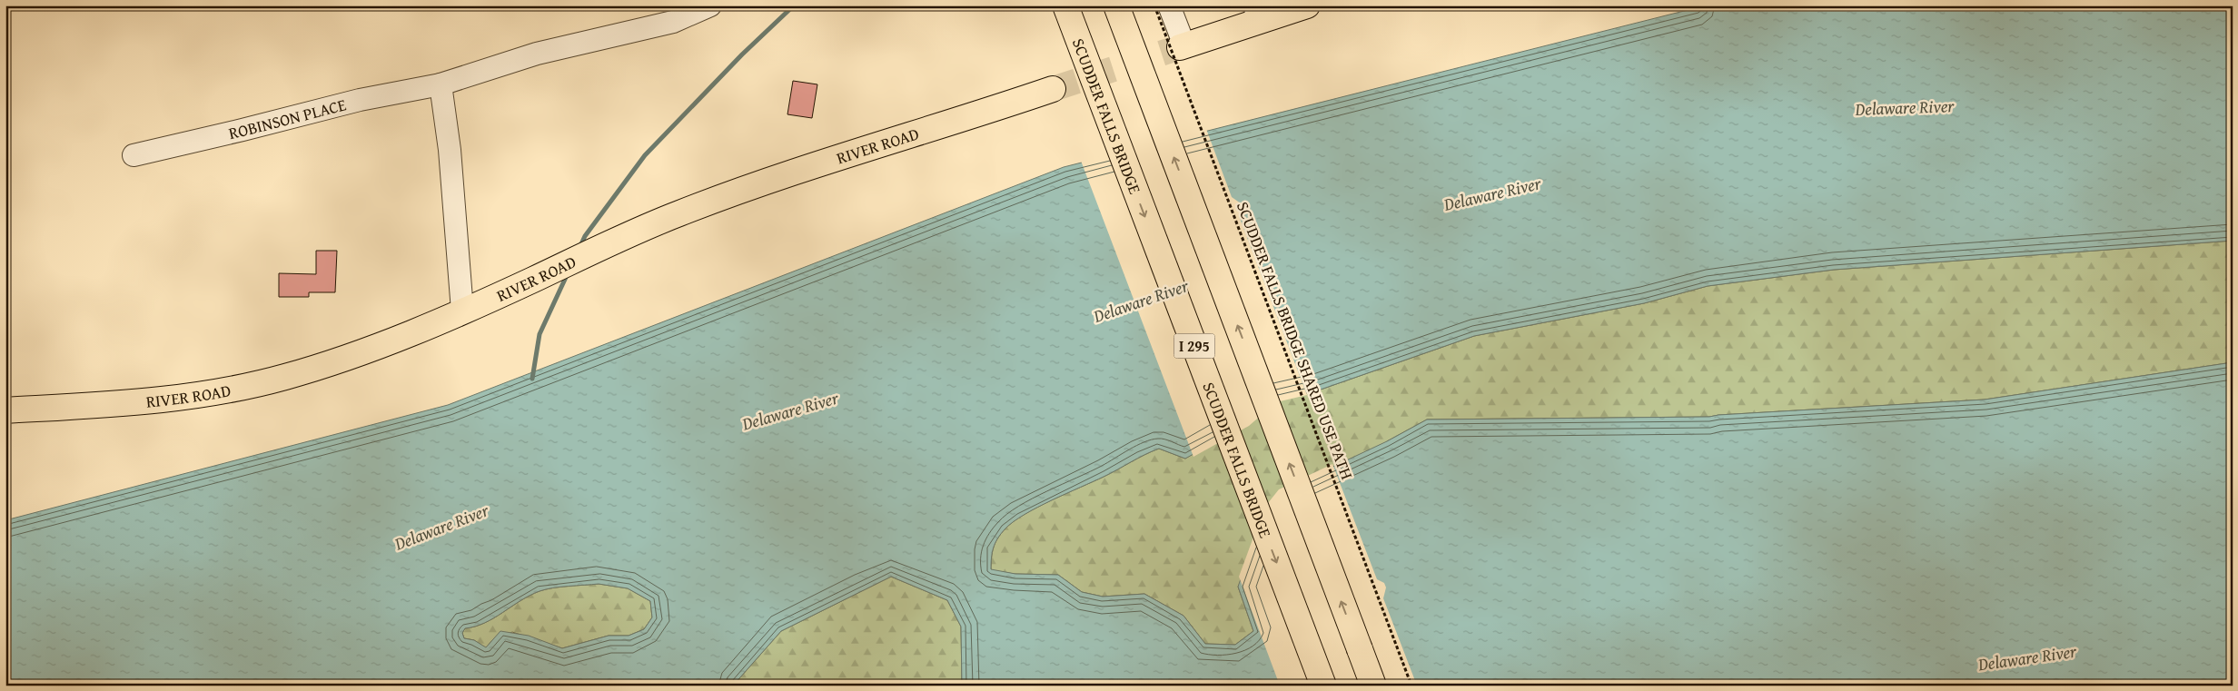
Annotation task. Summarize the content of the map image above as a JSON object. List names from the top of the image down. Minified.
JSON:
{"streets":{"main road":["SCUDDER FALLS BRIDGE","RIVER ROAD","I 295"],"street":["ROBINSON PLACE"],"path":["SCUDDER FALLS BRIDGE SHARED USE PATH"]},"water":["Delaware River"]}
